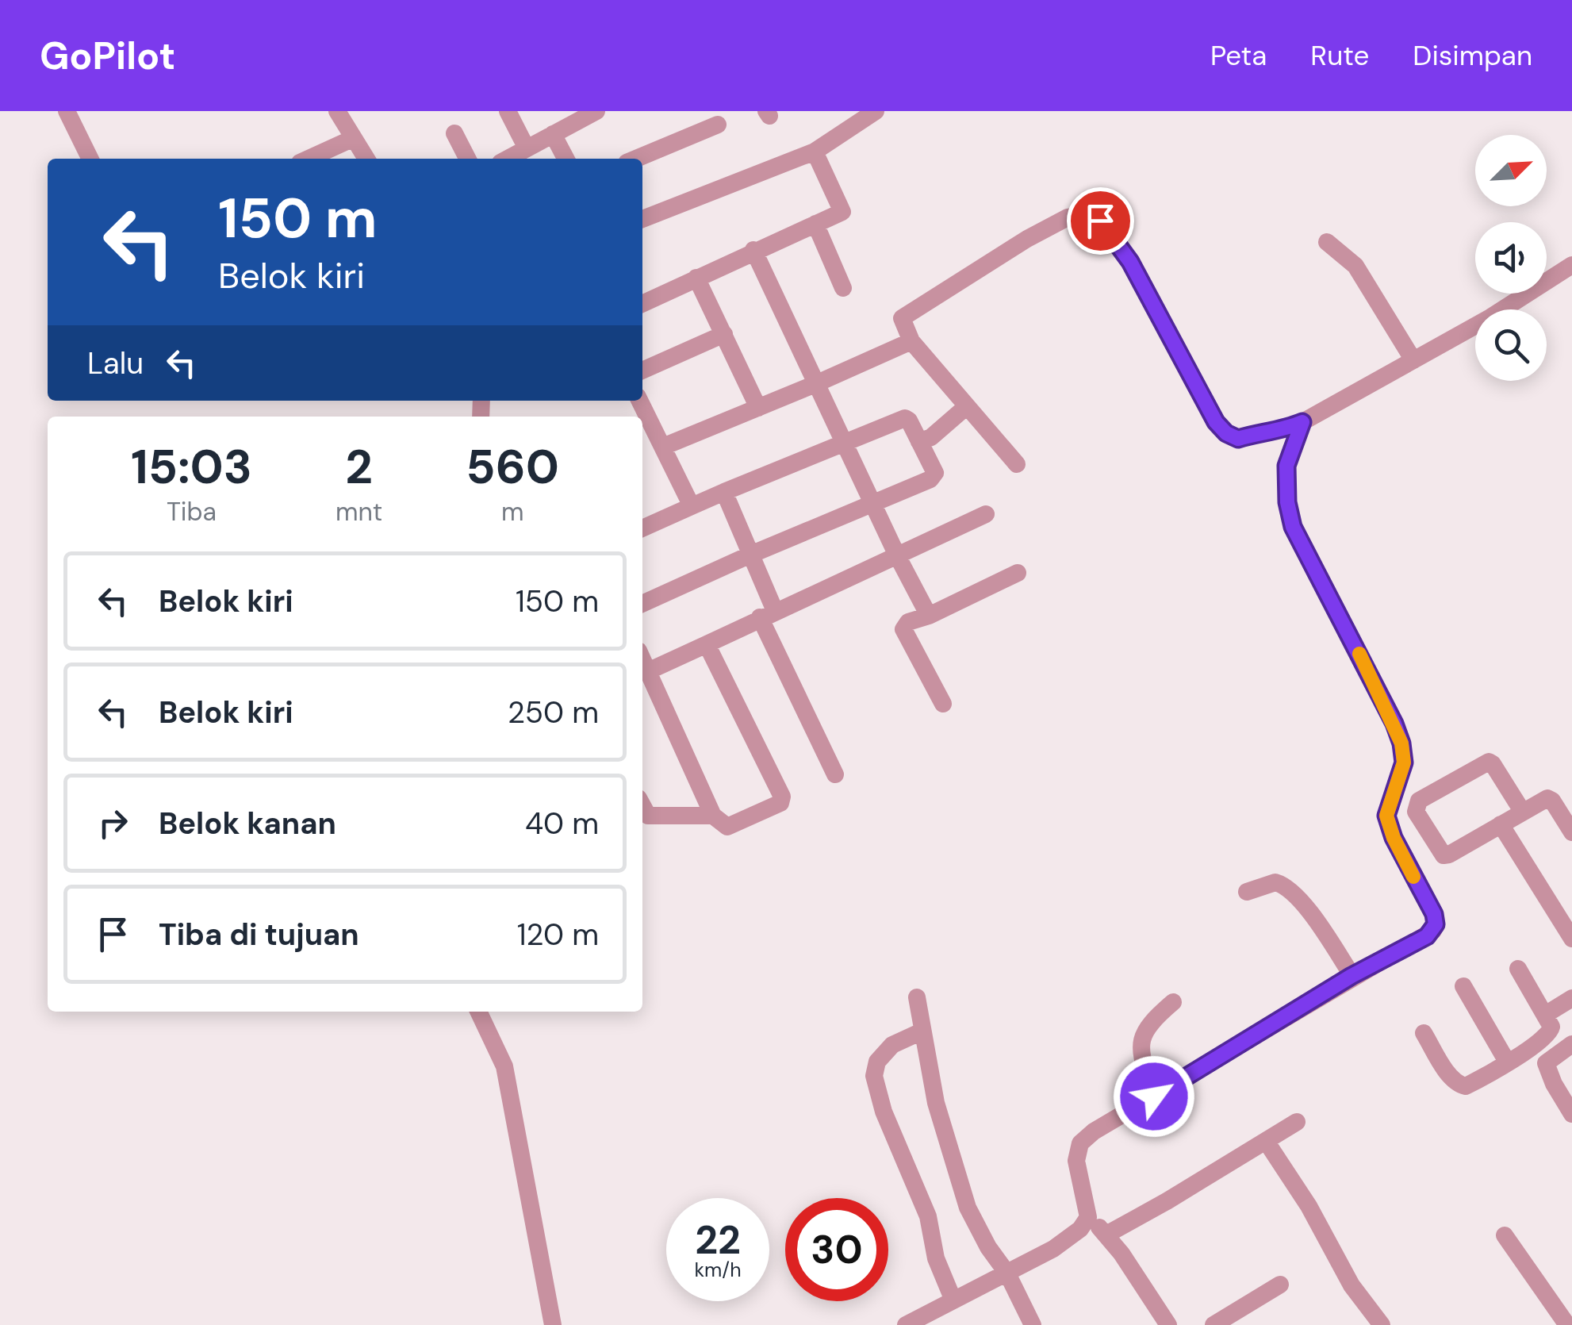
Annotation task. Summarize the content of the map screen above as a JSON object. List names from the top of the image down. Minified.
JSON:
{"north":"top right","page":{"header":"GoPilot","nav":["Peta","Rute","Disimpan"],"turn":["150 m","Belok kiri"],"then":"Lalu","eta":["15:03","Tiba","2","mnt","560","m"],"list":[{"name":"Belok kiri","value":"150 m"},{"name":"Belok kiri","value":"250 m"},{"name":"Belok kanan","value":"40 m"},{"name":"Tiba di tujuan","value":"120 m"}],"speed":"22 km/h","limit":"30"}}
